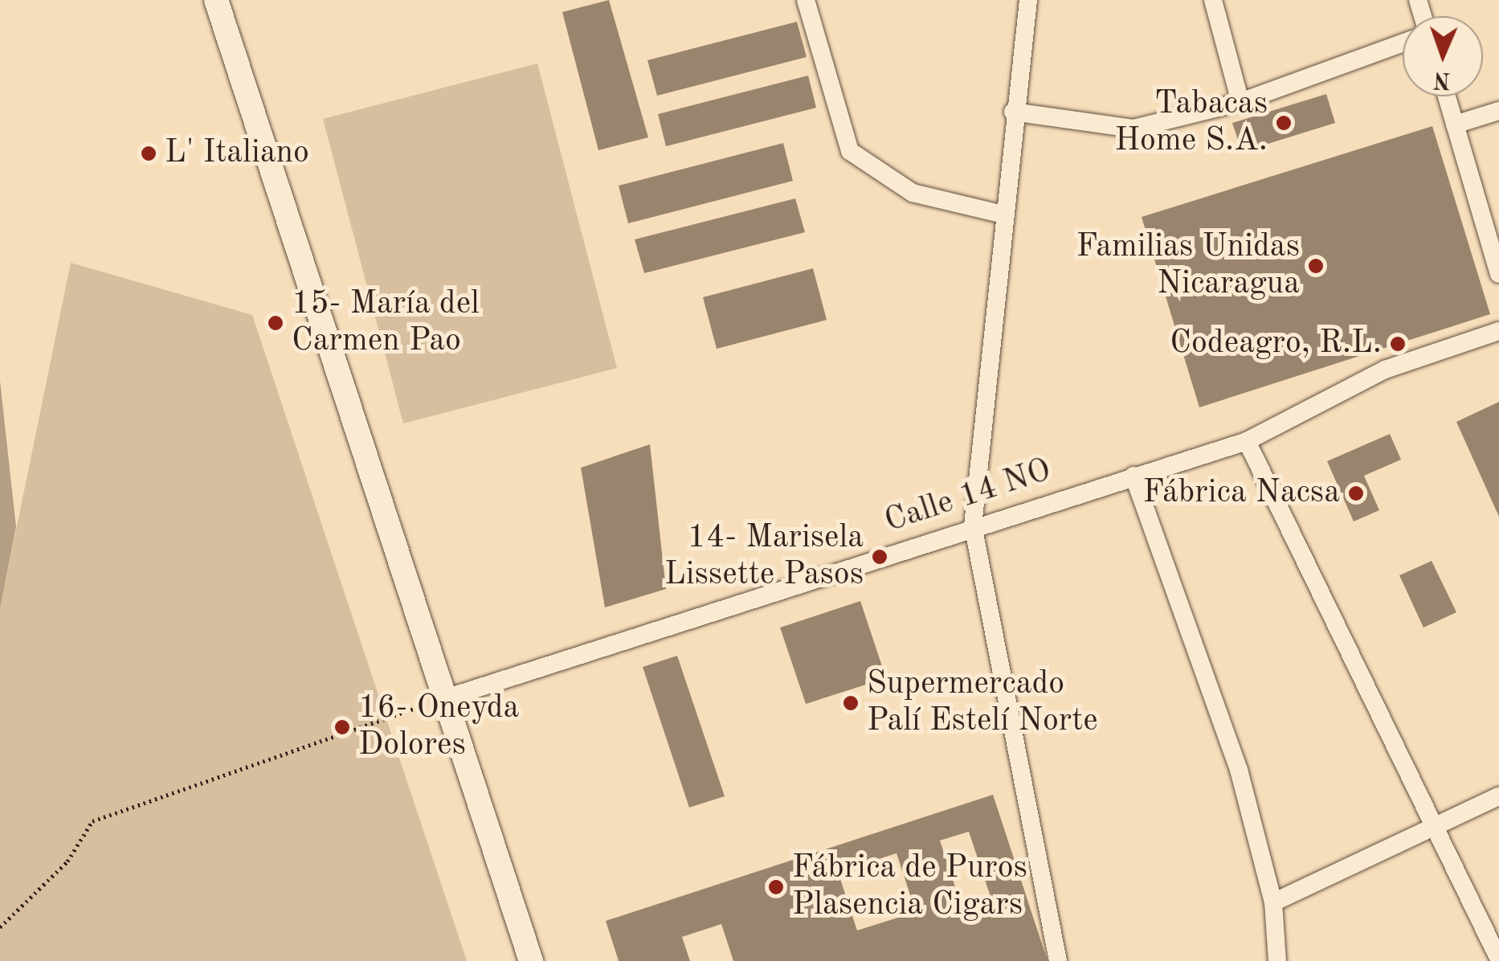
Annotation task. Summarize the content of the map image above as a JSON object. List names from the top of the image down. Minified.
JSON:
{"streets":{"street":["Calle 14 NO"]},"places":["Tabacas Home S.A.","L' Italiano","Familias Unidas Nicaragua","15- María del Carmen Pao","Codeagro, R.L.","Fábrica Nacsa","14- Marisela Lissette Pasos","Supermercado Palí Estelí Norte","16- Oneyda Dolores","Fábrica de Puros Plasencia Cigars"],"north":"bottom"}
